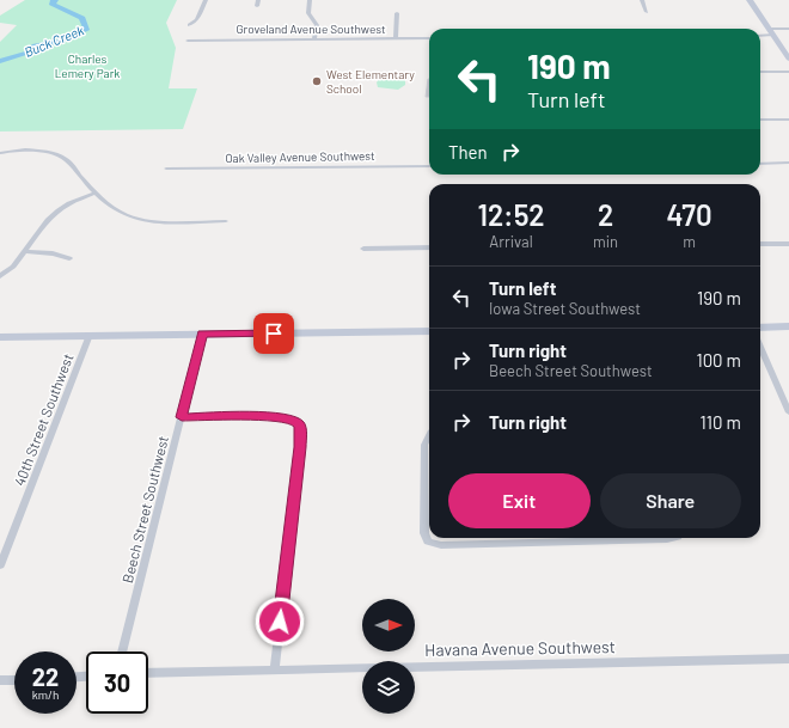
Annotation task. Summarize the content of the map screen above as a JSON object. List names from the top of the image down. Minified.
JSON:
{"streets":{"street":["Groveland Avenue Southwest","Oak Valley Avenue Southwest","40th Street Southwest","Beech Street Southwest","Havana Avenue Southwest"]},"water":["Buck Creek"],"parks":["Charles Lemery Park"],"places":["West Elementary School"],"north":"right","page":{"turn":["190 m","Turn left"],"then":"Then","eta":["12:52","Arrival","2","min","470","m"],"list":[{"name":"Turn left","note":"Iowa Street Southwest","value":"190 m"},{"name":"Turn right","note":"Beech Street Southwest","value":"100 m"},{"name":"Turn right","value":"110 m"}],"buttons":["Exit","Share"],"speed":"22 km/h","limit":"30"}}
